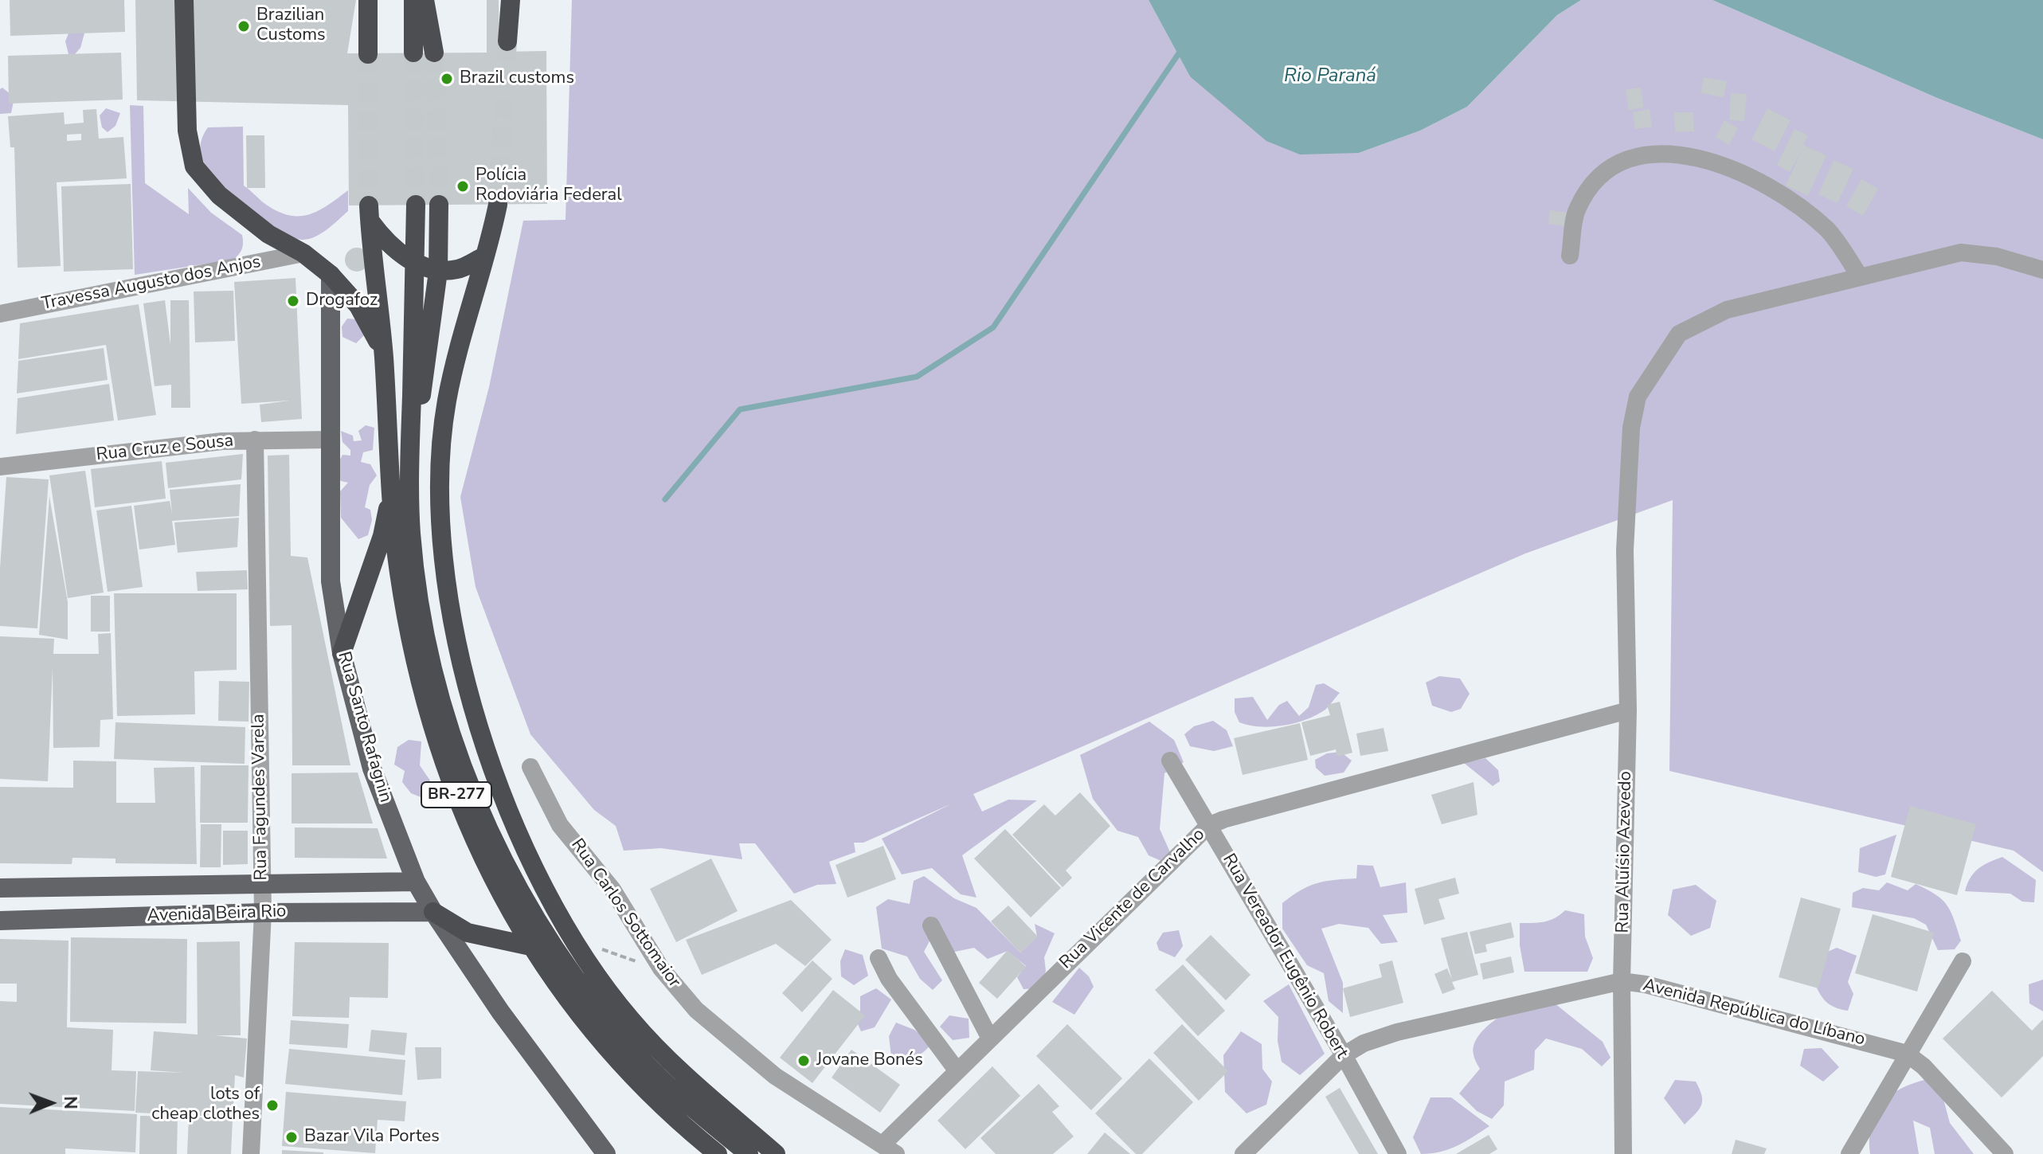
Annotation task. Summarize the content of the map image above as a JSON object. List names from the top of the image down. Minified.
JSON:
{"streets":{"highway":["BR-277"],"main road":["Rua Santo Rafagnin","Avenida Beira Rio"],"street":["Travessa Augusto dos Anjos","Rua Cruz e Sousa","Rua Fagundes Varela","Rua Aluísio Azevedo","Rua Vicente de Carvalho","Rua Carlos Sottomaior","Rua Vereador Eugênio Robert","Avenida República do Líbano"]},"crossings":[["Rua Cruz e Sousa","Rua Santo Rafagnin"],["Rua Cruz e Sousa","Rua Fagundes Varela"],["Rua Santo Rafagnin","Avenida Beira Rio"],["Rua Fagundes Varela","Avenida Beira Rio"],["Rua Aluísio Azevedo","Rua Vicente de Carvalho"],["Rua Aluísio Azevedo","Avenida República do Líbano"],["Rua Vicente de Carvalho","Rua Carlos Sottomaior"],["Rua Vicente de Carvalho","Rua Vereador Eugênio Robert"],["Rua Vereador Eugênio Robert","Avenida República do Líbano"]],"water":["Rio Paraná"],"places":["Brazilian Customs","Brazil customs","Polícia Rodoviária Federal","Drogafoz","Jovane Bonés","lots of cheap clothes","Bazar Vila Portes"],"north":"right"}
